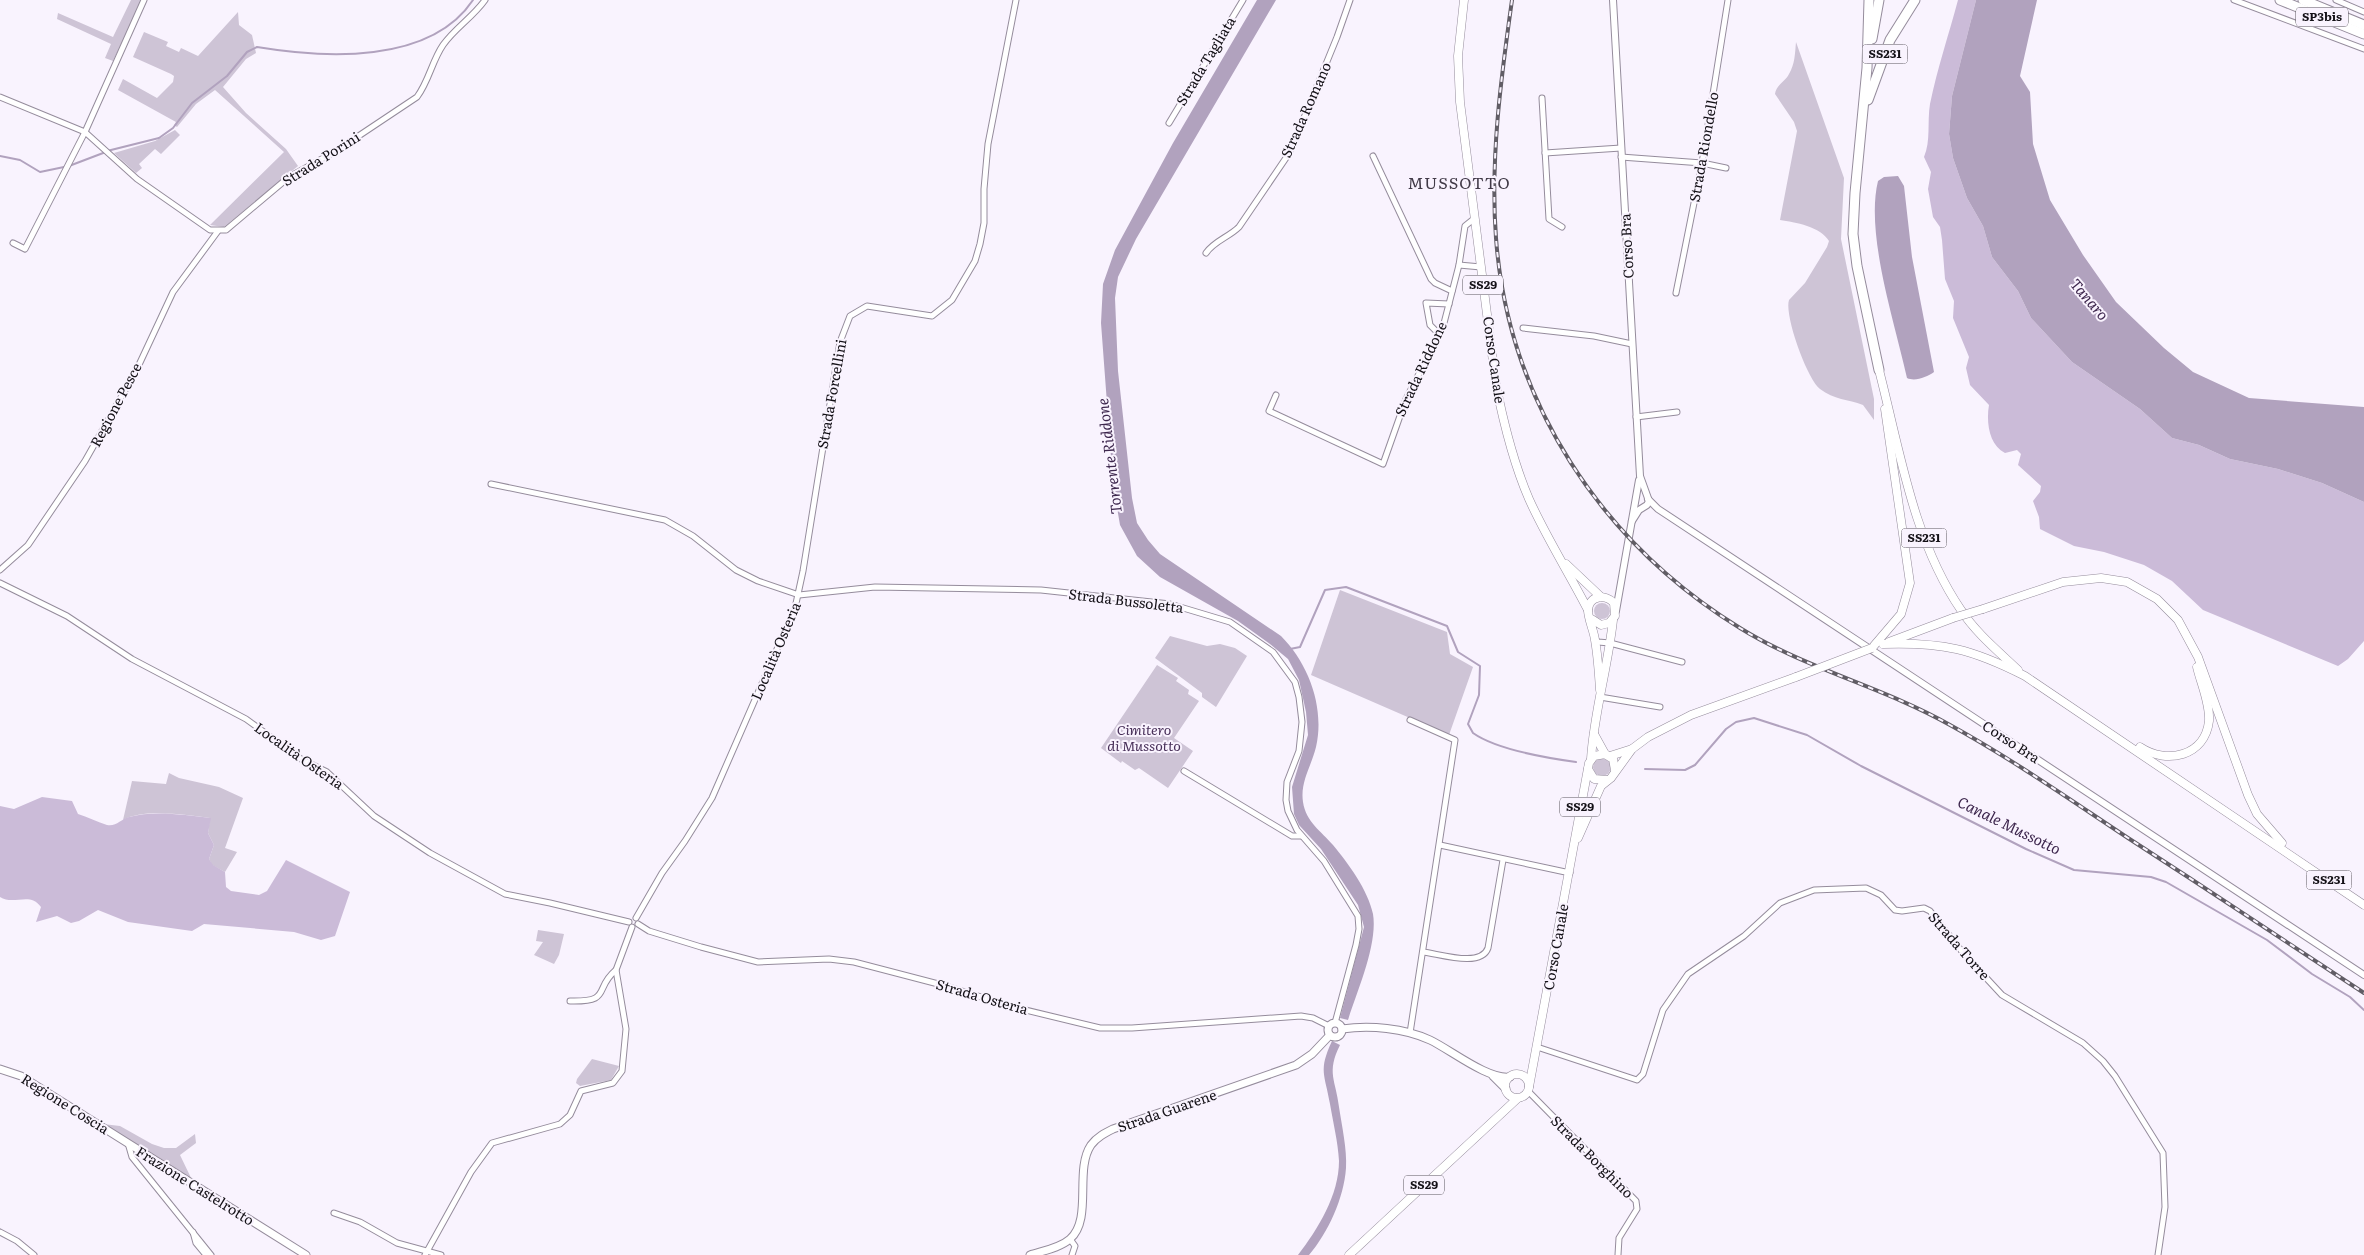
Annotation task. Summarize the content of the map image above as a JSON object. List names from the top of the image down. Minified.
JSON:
{"streets":{"highway":["SP3bis","SS231"],"main road":["SS29","Corso Canale","Regione Coscia","Strada Guarene","Frazione Castelrotto"],"street":["Strada Tagliata","Strada Romano","Strada Riondello","Strada Porini","Corso Bra","Strada Riddone","Strada Forcellini","Regione Pesce","Strada Bussoletta","Località Osteria","Strada Torre","Strada Osteria","Strada Borghino"]},"crossings":[["Strada Porini","Regione Pesce"],["Corso Bra","Corso Canale"],["SS29","Corso Canale"],["SS29","Strada Borghino"],["Corso Canale","Strada Riddone"],["Corso Canale","Strada Torre"],["Corso Canale","Strada Borghino"],["Strada Forcellini","Strada Bussoletta"],["Strada Forcellini","Località Osteria"],["Strada Bussoletta","Località Osteria"],["Strada Bussoletta","Strada Osteria"],["Località Osteria","Strada Osteria"],["Regione Coscia","Frazione Castelrotto"]],"districts":["MUSSOTTO"],"water":["Tanaro","Torrente Riddone","Canale Mussotto"],"parks":["Cimitero di Mussotto"]}
